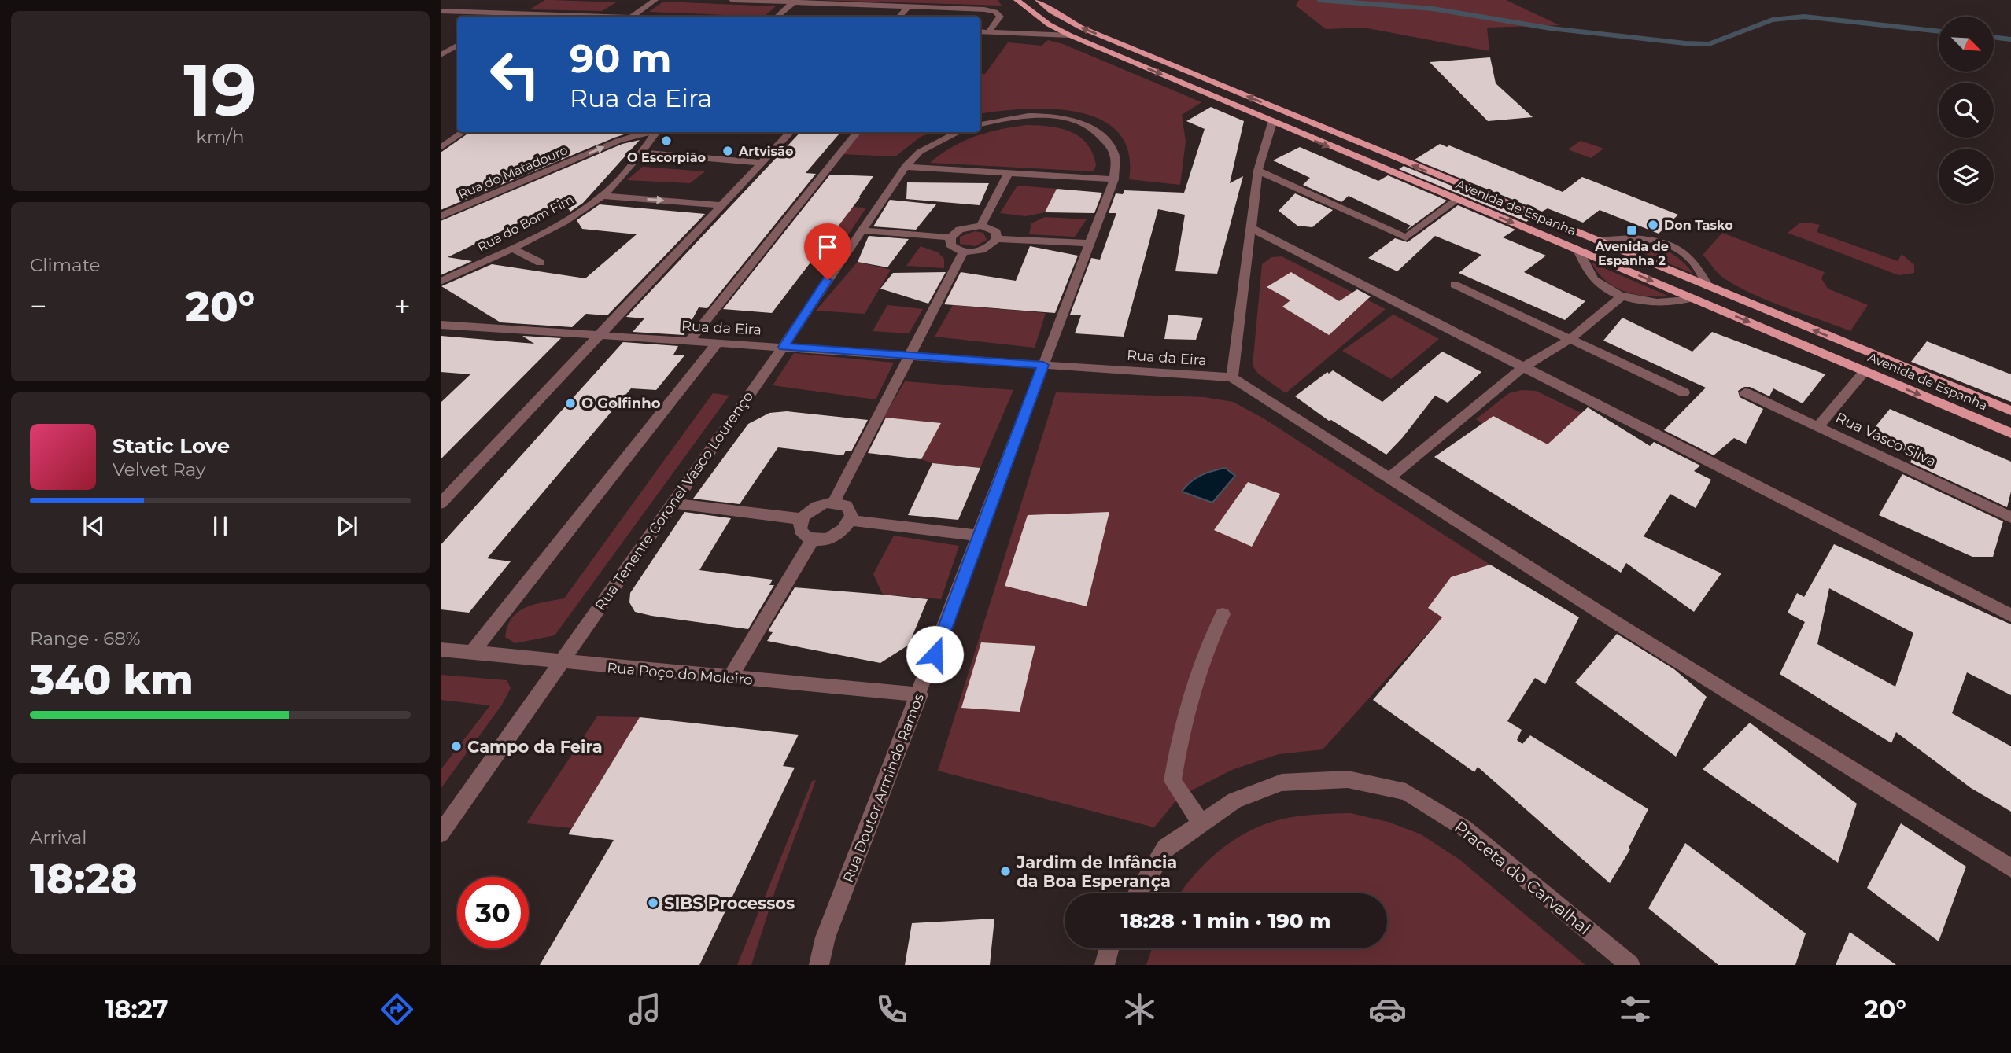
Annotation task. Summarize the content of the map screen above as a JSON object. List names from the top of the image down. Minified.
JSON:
{"streets":{"main road":["Avenida de Espanha"],"street":["Rua do Matadouro","Rua do Bom Fim","Rua da Eira","Rua Vasco Silva","Rua Tenente Coronel Vasco Lourenço","Rua Poço do Moleiro","Rua Doutor Armindo Ramos","Praceta do Carvalhal"]},"crossings":[["Rua da Eira","Rua Tenente Coronel Vasco Lourenço"],["Rua da Eira","Rua Doutor Armindo Ramos"],["Rua Tenente Coronel Vasco Lourenço","Rua Poço do Moleiro"],["Rua Poço do Moleiro","Rua Doutor Armindo Ramos"]],"one_way":["Rua do Matadouro"],"places":{"other":["O Escorpião","Artvisão","Don Tasko","O Golfinho","Campo da Feira","Jardim de Infância da Boa Esperança","SIBS Processos"],"transit":["Avenida de Espanha 2"]},"north":"bottom right","page":{"tile":[["19","km/h"],"Climate",["Range · 68%","340 km"],["Arrival","18:28"]],"turn":["90 m","Rua da Eira"],"heat":["−","20°","+"],"song":["Static Love","Velvet Ray"],"limit":"30","trip":"18:28 · 1 min · 190 m","tabs":["18:27","20°"]}}
